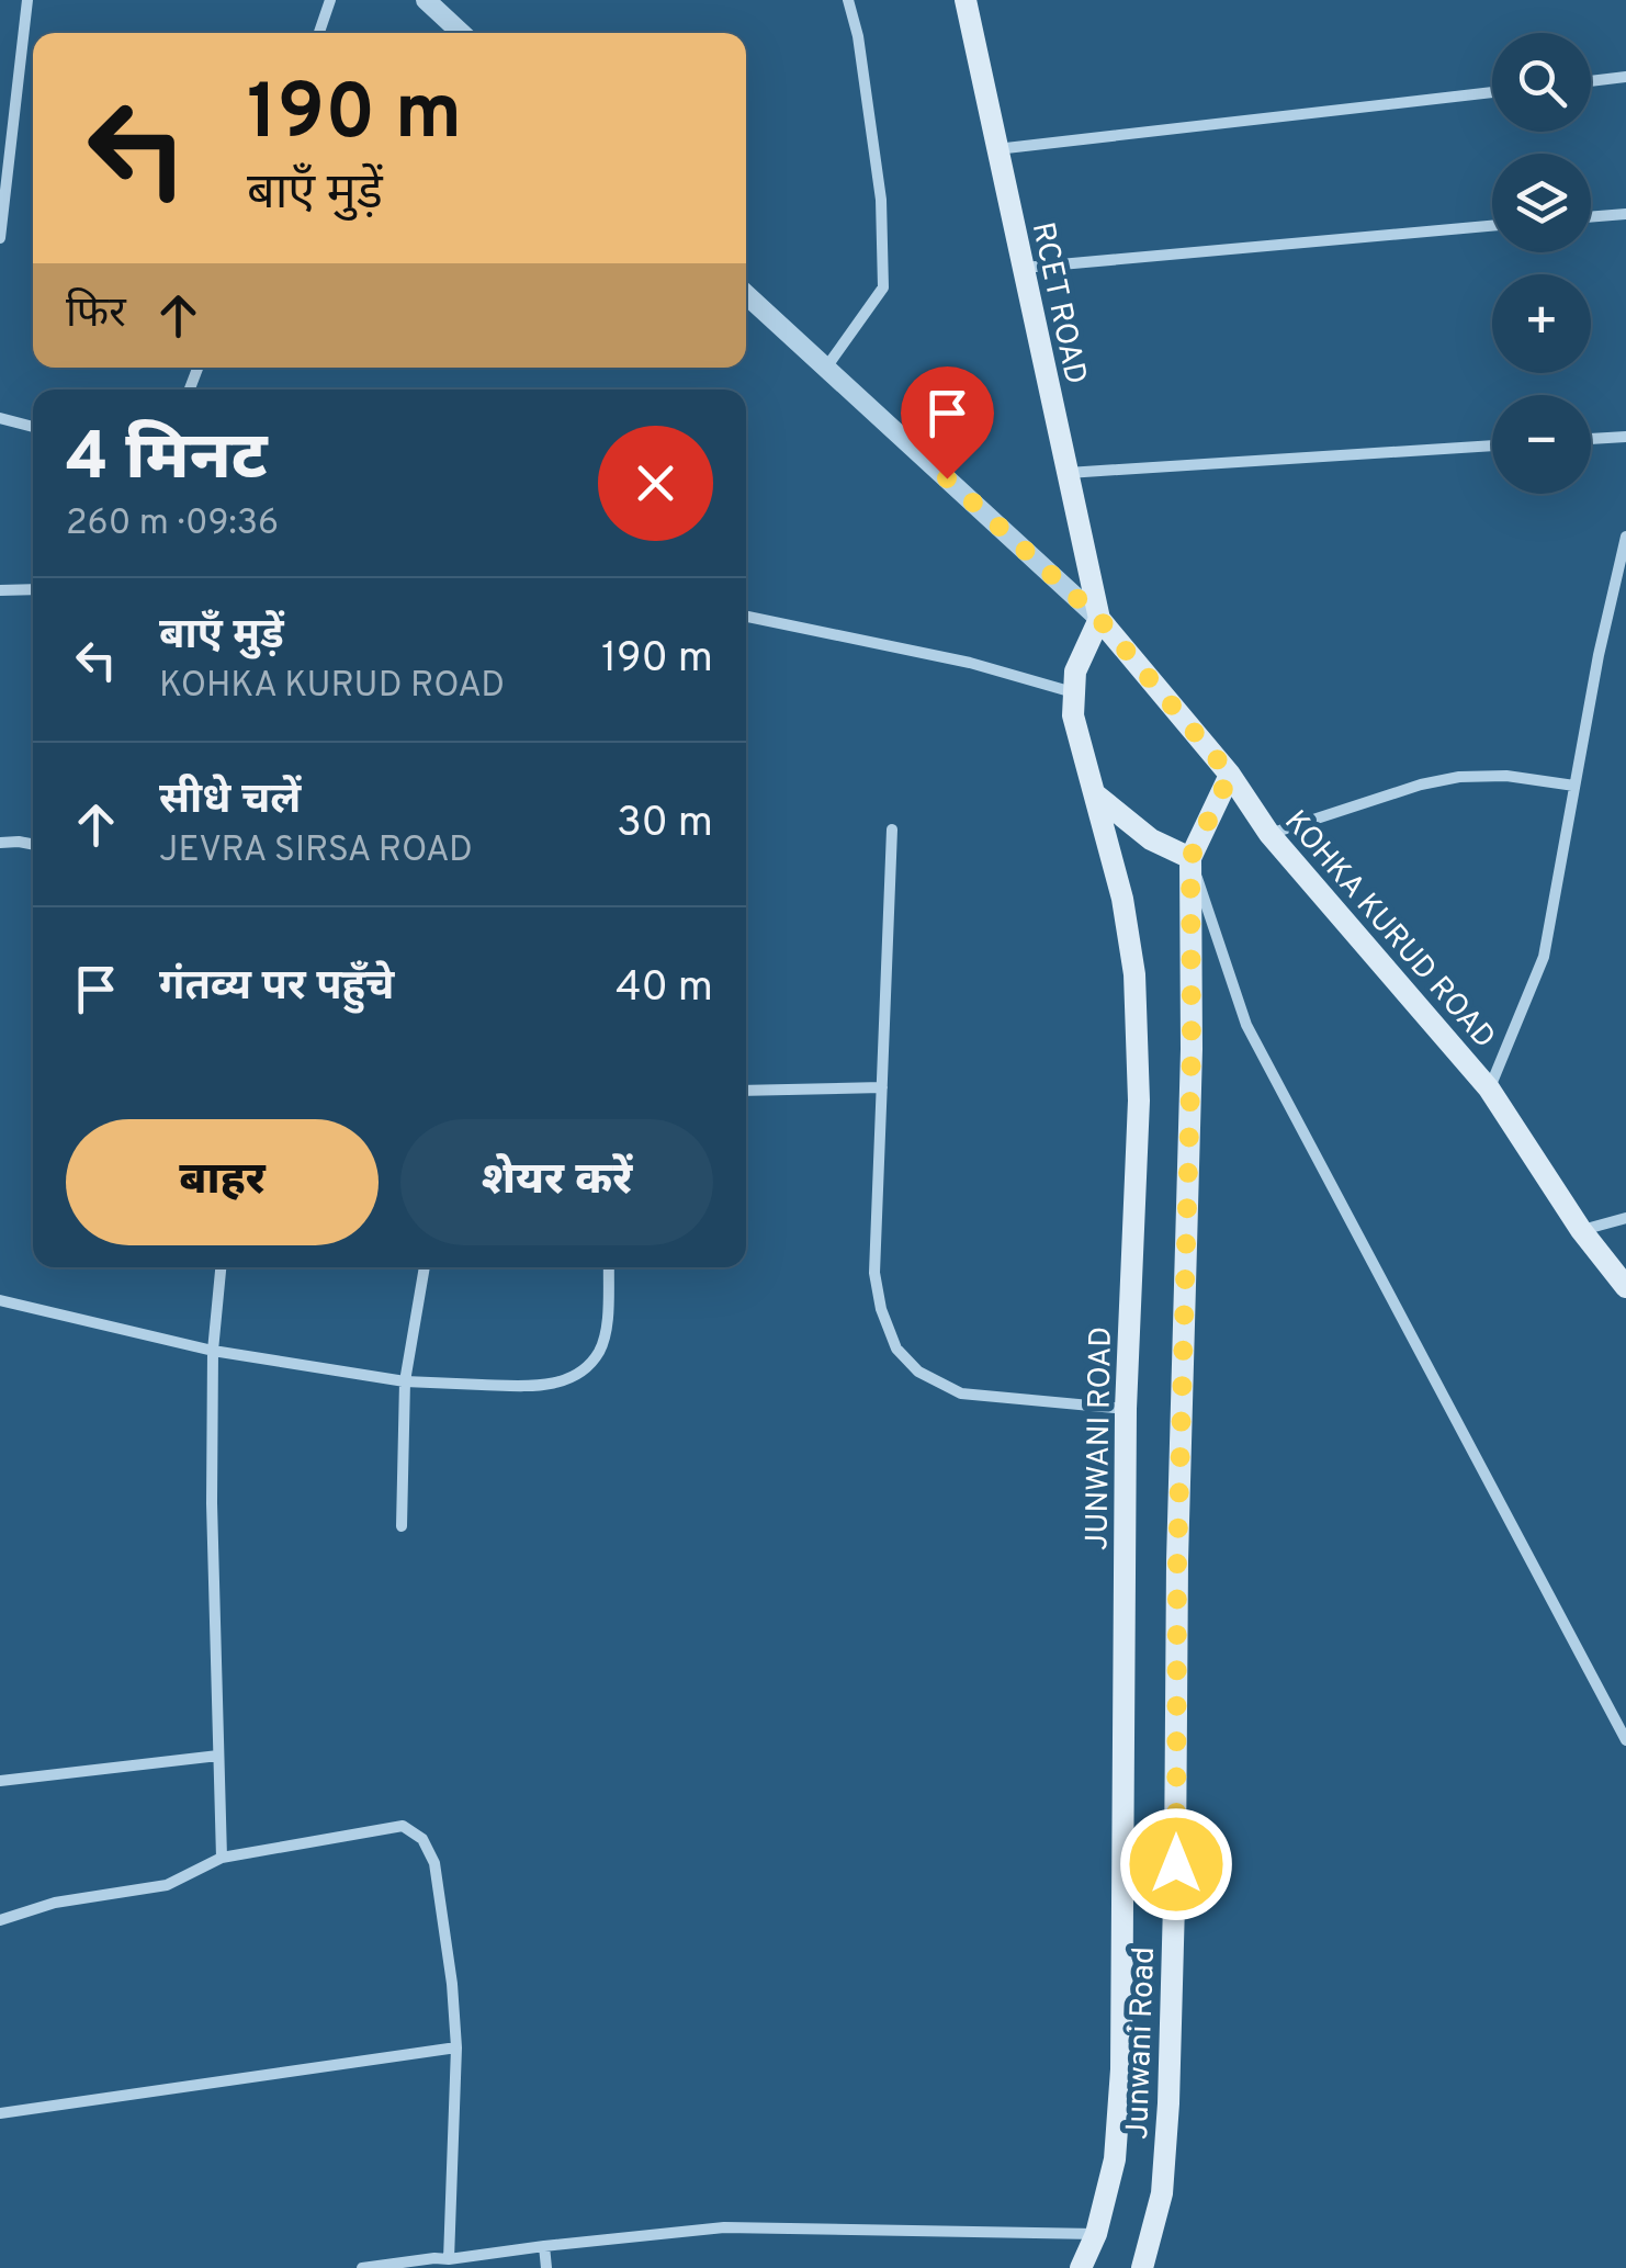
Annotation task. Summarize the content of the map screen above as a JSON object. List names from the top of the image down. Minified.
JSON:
{"streets":{"main road":["RCET ROAD","KOHKA KURUD ROAD","JUNWANI ROAD","Junwani Road"]},"crossings":[["RCET ROAD","KOHKA KURUD ROAD"],["RCET ROAD","JUNWANI ROAD"],["KOHKA KURUD ROAD","JUNWANI ROAD"],["KOHKA KURUD ROAD","Junwani Road"]],"page":{"map_buttons":["+","−"],"turn":["190 m","बाएँ मुड़ें"],"then":"फिर","heading":["4 मिनट","260 m · 09:36"],"list":[{"name":"बाएँ मुड़ें","note":"KOHKA KURUD ROAD","value":"190 m"},{"name":"सीधे चलें","note":"JEVRA SIRSA ROAD","value":"30 m"},{"name":"गंतव्य पर पहुँचे","value":"40 m"}],"buttons":["बाहर","शेयर करें"]}}
